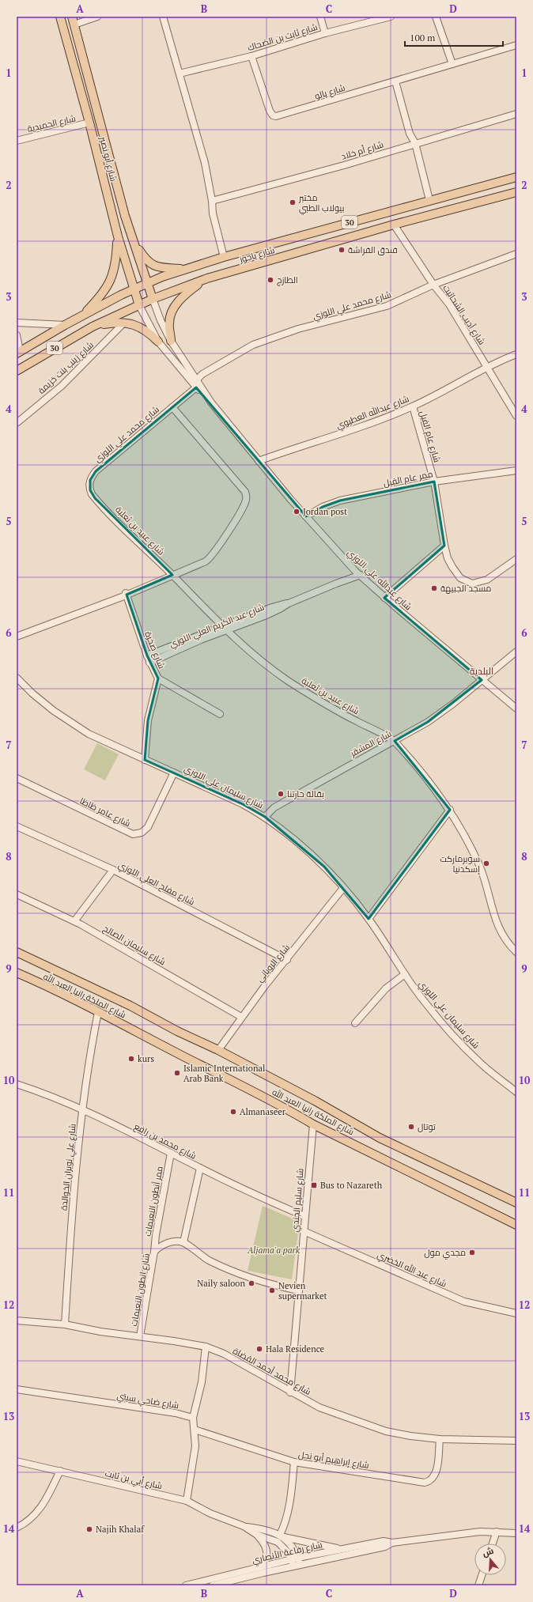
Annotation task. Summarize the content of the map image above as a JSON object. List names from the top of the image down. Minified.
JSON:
{"streets":{"main road":["شارع أبو نصير","30","شارع ياجوز","شارع الملكة رانيا العبد الله"],"street":["شارع ثابت بن الضحاك","شارع يالو","شارع الحميدية","شارع أم خلاد","شارع محمد علي اللوزي","شارع أديب الشحاتيت","شارع زينب بنت خزيمة","شارع عبدالله العطيوي","شارع عام الفيل","ممر عام الفيل","شارع عبيد بن ثعلبة","شارع عبدالله علي اللوزي","شارع عبد الكريم العلي اللوزي","شارع صخرة","شارع المشقر","شارع سليمان علي اللوزي","شارع عامر ظاظا","شارع مفلح العلي اللوزي","شارع سليمان الصالح","شارع الروياني","شارع محمد بن رافع","شارع علي نويران الخوالدة","شارع سليم الجندي","ممر أنطون النعيمات","شارع عبد الله الخضري","شارع انطون النعيمات","شارع محمد أحمد القضاة","شارع ضاحي سبتي","شارع إبراهيم أبو نحل","شارع أبي بن ثابت","شارع رفاعة الأنصاري"]},"crossings":[["شارع ثابت بن الضحاك","شارع يالو"],["شارع الحميدية","شارع أبو نصير"],["شارع أبو نصير","شارع ياجوز"],["شارع أبو نصير","شارع عبدالله علي اللوزي"],["شارع ياجوز","شارع أديب الشحاتيت"],["شارع ياجوز","شارع عبدالله علي اللوزي"],["شارع محمد علي اللوزي","شارع أديب الشحاتيت"],["شارع محمد علي اللوزي","شارع عبيد بن ثعلبة"],["شارع محمد علي اللوزي","شارع عبدالله علي اللوزي"],["شارع أديب الشحاتيت","شارع عبدالله العطيوي"],["شارع عبدالله العطيوي","شارع عام الفيل"],["شارع عبدالله العطيوي","شارع عبدالله علي اللوزي"],["شارع عام الفيل","ممر عام الفيل"],["ممر عام الفيل","شارع عبدالله علي اللوزي"],["شارع عبيد بن ثعلبة","شارع عبد الكريم العلي اللوزي"],["شارع عبيد بن ثعلبة","شارع المشقر"],["شارع عبدالله علي اللوزي","شارع عبد الكريم العلي اللوزي"],["شارع عبدالله علي اللوزي","شارع المشقر"],["شارع عبد الكريم العلي اللوزي","شارع صخرة"],["شارع المشقر","شارع سليمان علي اللوزي"],["شارع سليمان علي اللوزي","شارع عامر ظاظا"],["شارع سليمان علي اللوزي","شارع الروياني"],["شارع مفلح العلي اللوزي","شارع الروياني"],["شارع سليمان الصالح","شارع الروياني"],["شارع الروياني","شارع الملكة رانيا العبد الله"],["شارع الملكة رانيا العبد الله","شارع علي نويران الخوالدة"],["شارع الملكة رانيا العبد الله","شارع سليم الجندي"],["شارع محمد بن رافع","شارع علي نويران الخوالدة"],["شارع محمد بن رافع","شارع سليم الجندي"],["شارع محمد بن رافع","ممر أنطون النعيمات"],["شارع علي نويران الخوالدة","شارع محمد أحمد القضاة"],["شارع سليم الجندي","شارع عبد الله الخضري"],["شارع سليم الجندي","شارع محمد أحمد القضاة"],["ممر أنطون النعيمات","شارع انطون النعيمات"],["شارع انطون النعيمات","شارع محمد أحمد القضاة"],["شارع محمد أحمد القضاة","شارع إبراهيم أبو نحل"],["شارع أبي بن ثابت","شارع رفاعة الأنصاري"]],"districts":["البلدية"],"parks":["Aljama'a park"],"places":{"other":["مختبر بيولاب الطبي","فندق الفراشة","الطازج","Jordan post","مسجد الجبيهة","بقالة حارتنا","سوبرماركت إسكدنيا","kurs","Islamic International Arab Bank","Almanaseer","توتال","مجدي مول","Naily saloon","Nevien supermarket","Hala Residence","Najih Khalaf"],"transit":["Bus to Nazareth"]},"scale_bar":"100 m","north":"top","grid":{"columns":["A","B","C","D"],"rows":["1","2","3","4","5","6","7","8","9","10","11","12","13","14"]}}
